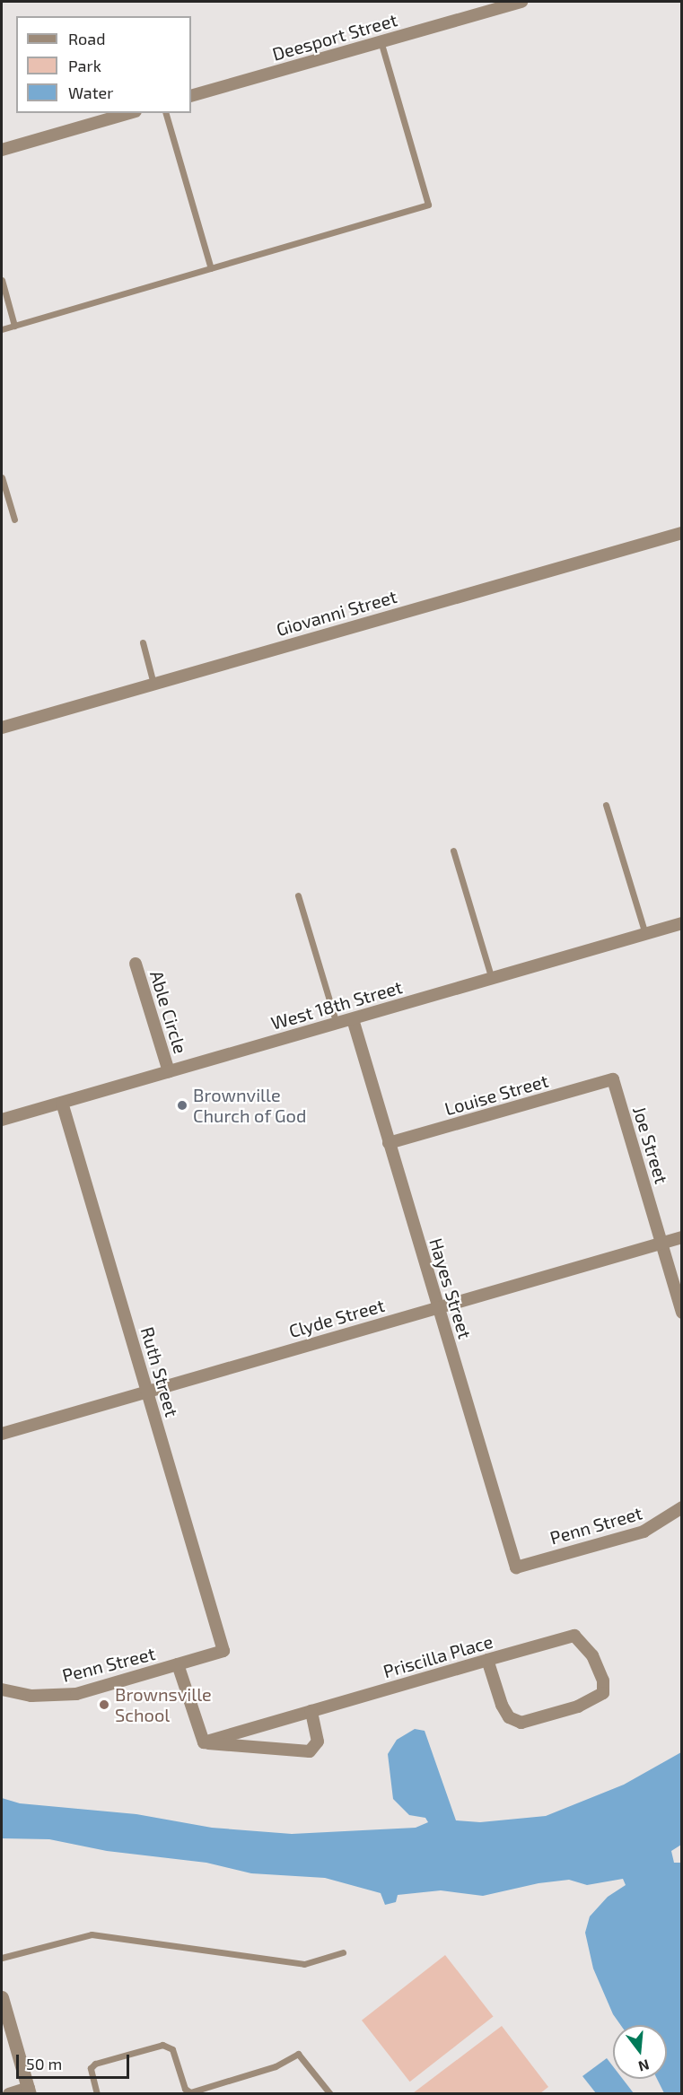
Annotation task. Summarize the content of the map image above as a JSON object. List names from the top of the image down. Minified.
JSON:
{"streets":{"street":["Deesport Street","Giovanni Street","West 18th Street","Able Circle","Louise Street","Joe Street","Hayes Street","Clyde Street","Ruth Street","Penn Street","Priscilla Place"]},"crossings":[["West 18th Street","Able Circle"],["West 18th Street","Hayes Street"],["West 18th Street","Ruth Street"],["Louise Street","Joe Street"],["Louise Street","Hayes Street"],["Joe Street","Clyde Street"],["Hayes Street","Clyde Street"],["Hayes Street","Penn Street"],["Clyde Street","Ruth Street"],["Ruth Street","Penn Street"]],"places":["Brownville Church of God","Brownsville School"],"legend":["Road","Park","Water"],"scale_bar":"50 m","north":"bottom"}
